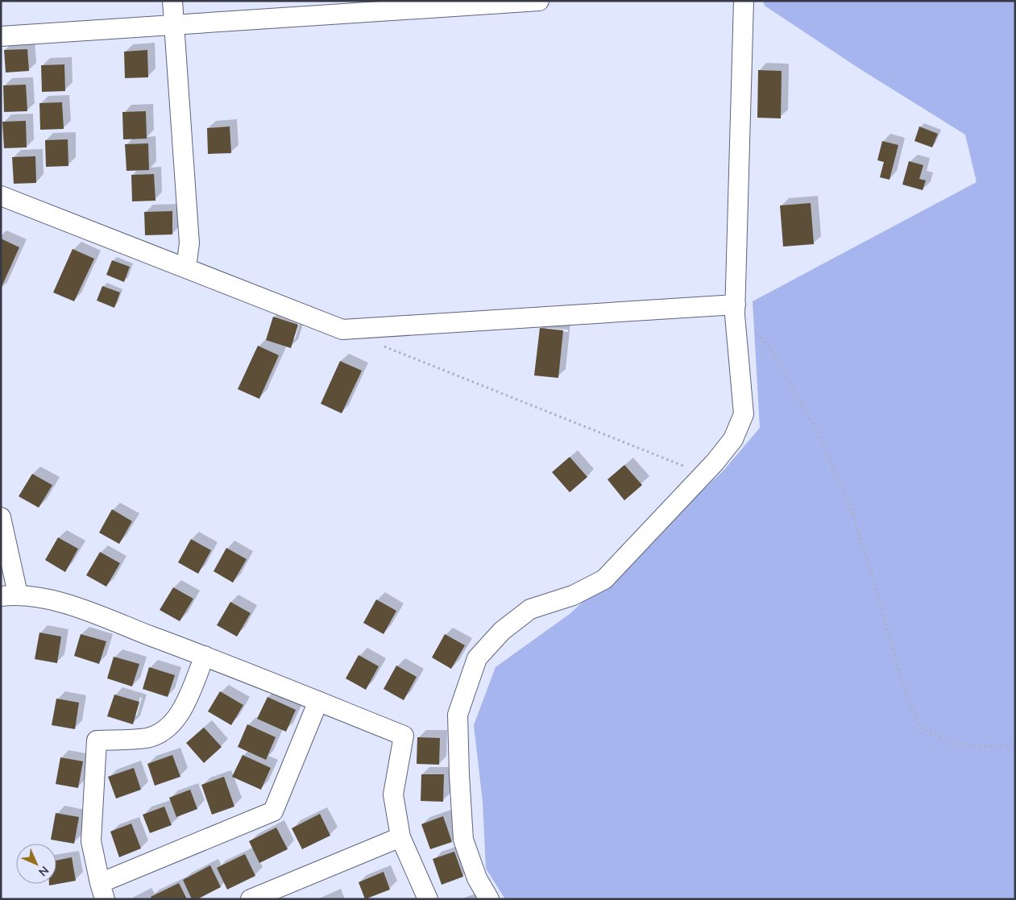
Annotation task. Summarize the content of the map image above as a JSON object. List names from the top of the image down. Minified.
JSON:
{"north":"bottom right"}
